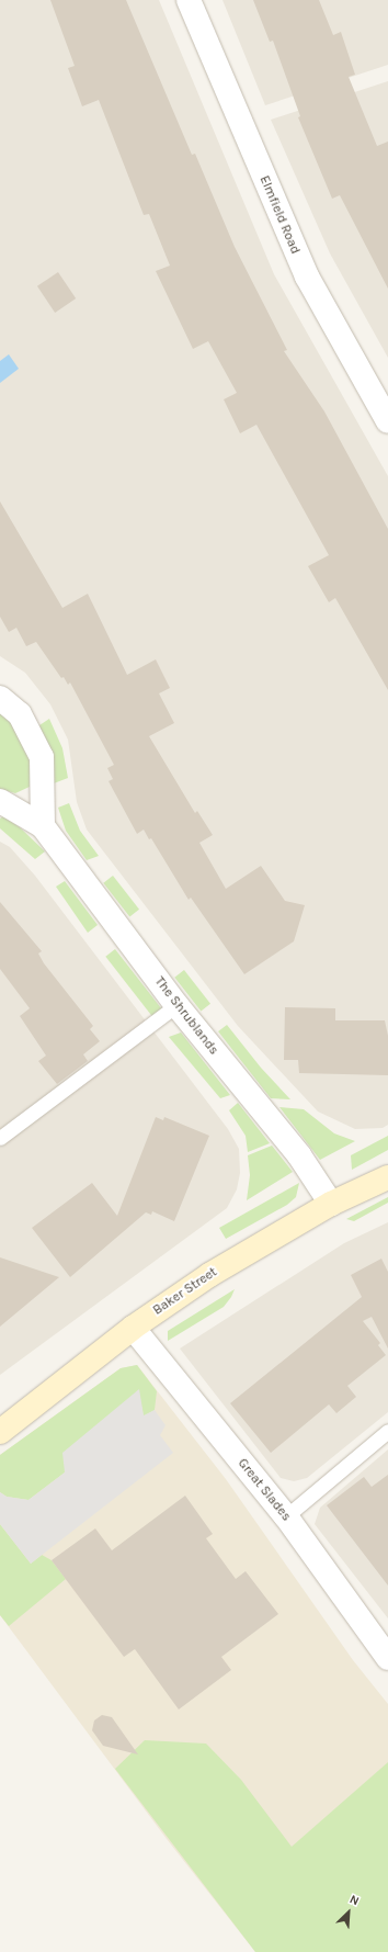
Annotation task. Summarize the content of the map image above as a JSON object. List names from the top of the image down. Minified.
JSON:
{"streets":{"street":["Elmfield Road","The Shrublands","Baker Street","Great Slades"]},"crossings":[["The Shrublands","Baker Street"],["Baker Street","Great Slades"]],"north":"top right"}
